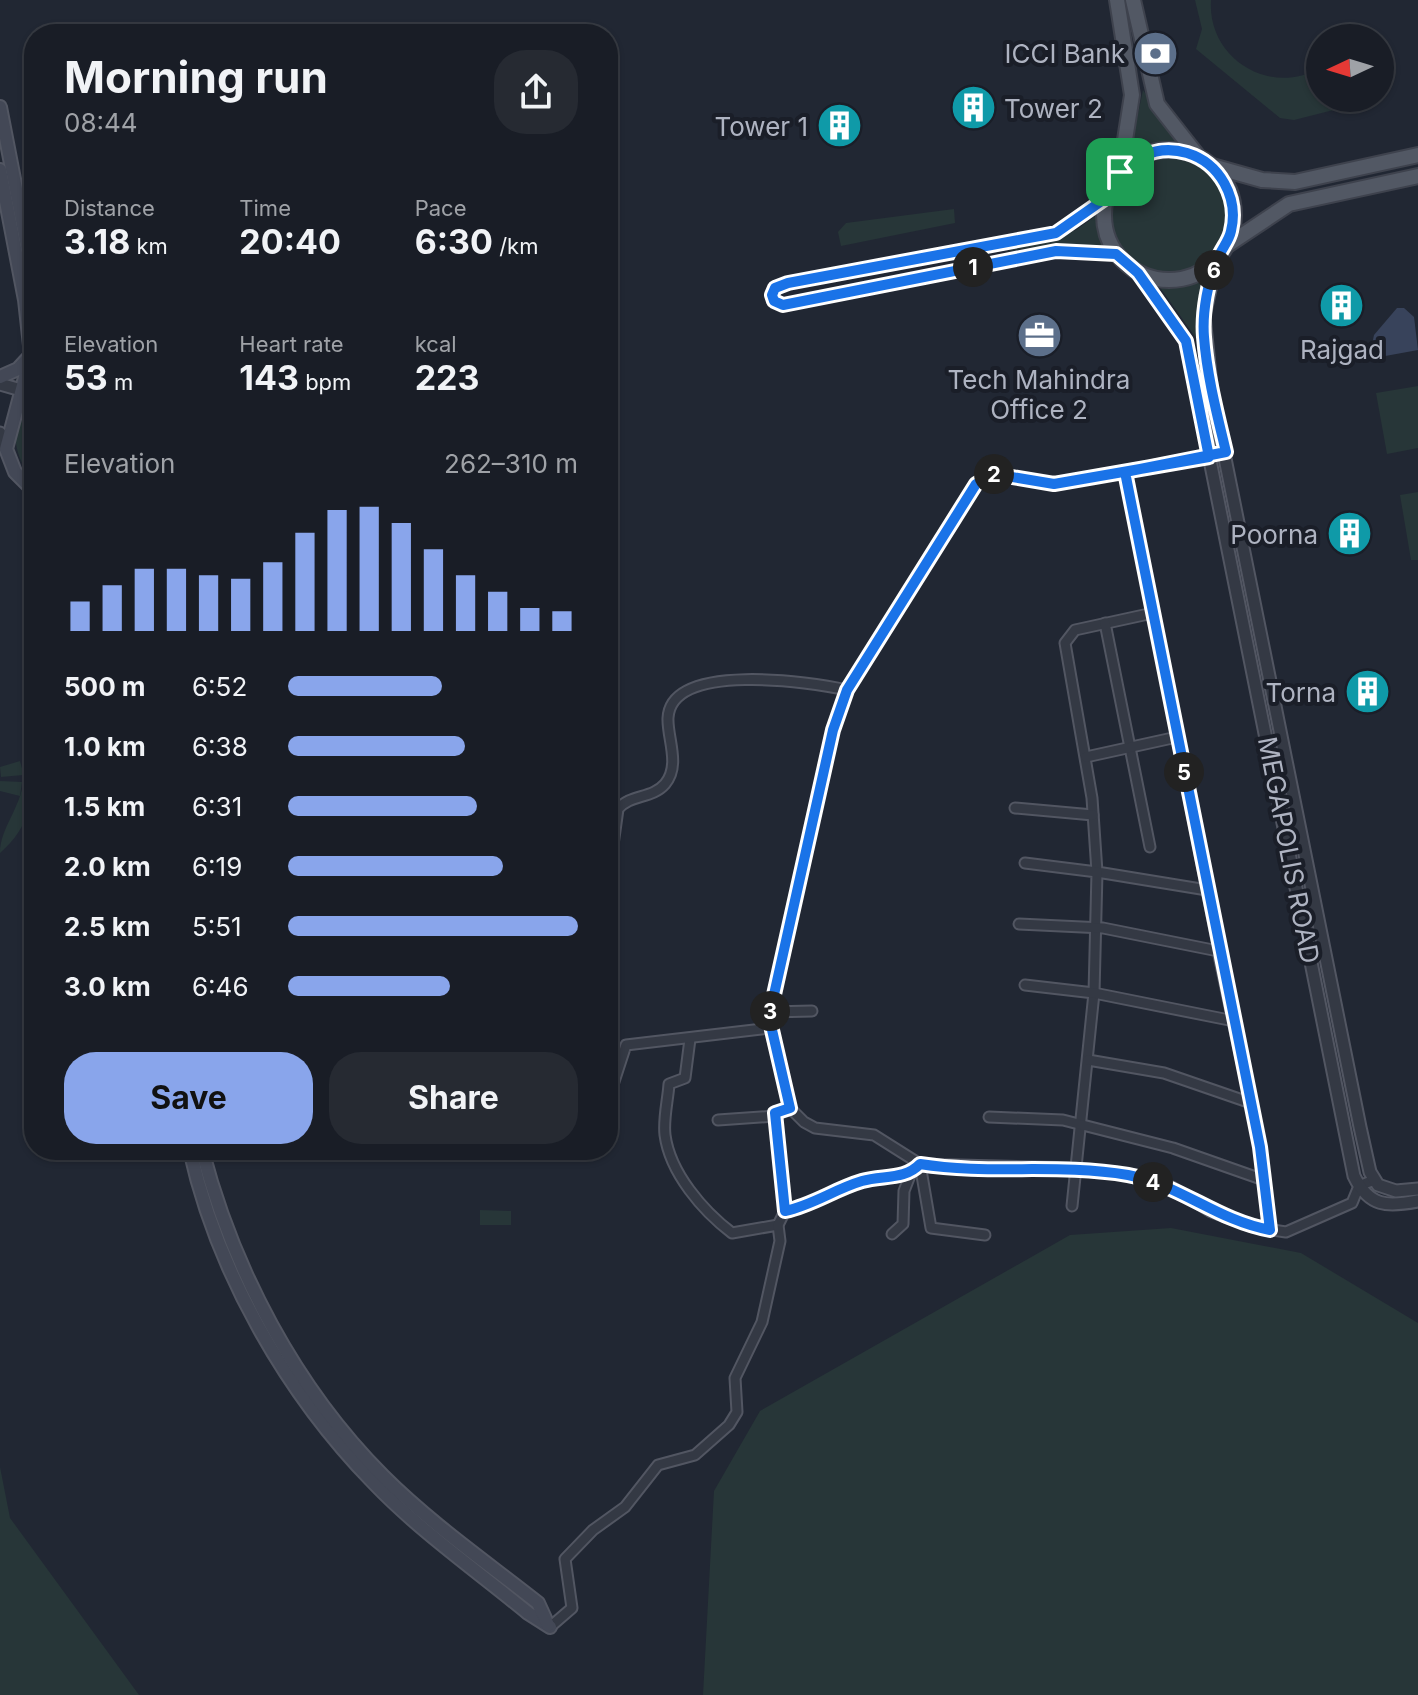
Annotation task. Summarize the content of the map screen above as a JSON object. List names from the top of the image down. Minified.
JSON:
{"streets":{"street":["MEGAPOLIS ROAD"]},"places":{"bank":["ICCI Bank"],"building":["Tower 2","Tower 1","Rajgad","Poorna","Torna"],"office":["Tech Mahindra Office 2"]},"north":"left","page":{"heading":["Morning run","08:44"],"stats":[["Distance","3.18 km"],["Time","20:40"],["Pace","6:30 /km"],["Elevation","53 m"],["Heart rate","143 bpm"],["kcal","223"]],"pins":["1","6","2","5","3","4"],"chart":["Elevation","262–310 m"],"list":[{"name":"500 m","note":"6:52"},{"name":"1.0 km","note":"6:38"},{"name":"1.5 km","note":"6:31"},{"name":"2.0 km","note":"6:19"},{"name":"2.5 km","note":"5:51"},{"name":"3.0 km","note":"6:46"}],"buttons":["Save","Share"]}}
